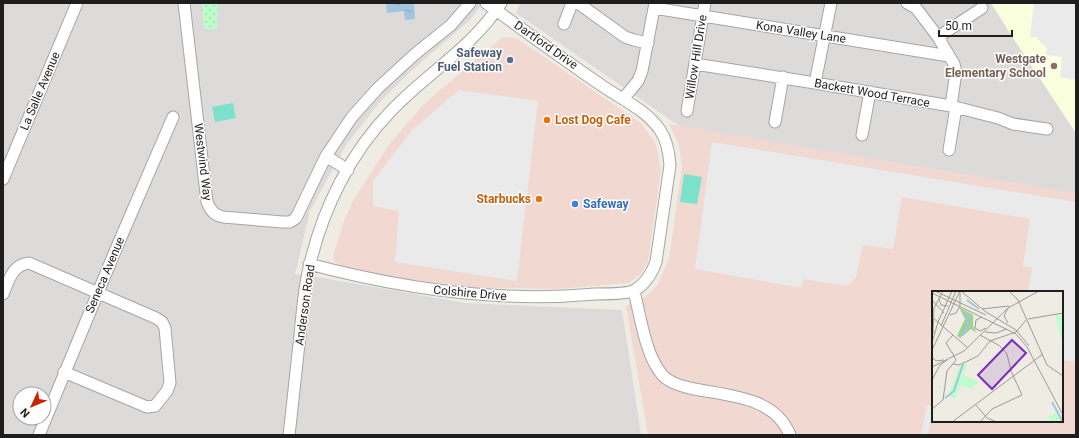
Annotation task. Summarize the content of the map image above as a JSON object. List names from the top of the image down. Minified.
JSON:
{"streets":{"street":["Kona Valley Lane","Dartford Drive","Willow Hill Drive","La Salle Avenue","Backett Wood Terrace","Westwind Way","Seneca Avenue","Colshire Drive","Anderson Road"]},"crossings":[["Kona Valley Lane","Willow Hill Drive"],["Dartford Drive","Anderson Road"],["Willow Hill Drive","Backett Wood Terrace"],["Colshire Drive","Anderson Road"]],"places":["Safeway Fuel Station","Westgate Elementary School","Lost Dog Cafe","Starbucks","Safeway"],"scale_bar":"50 m","north":"bottom left"}
